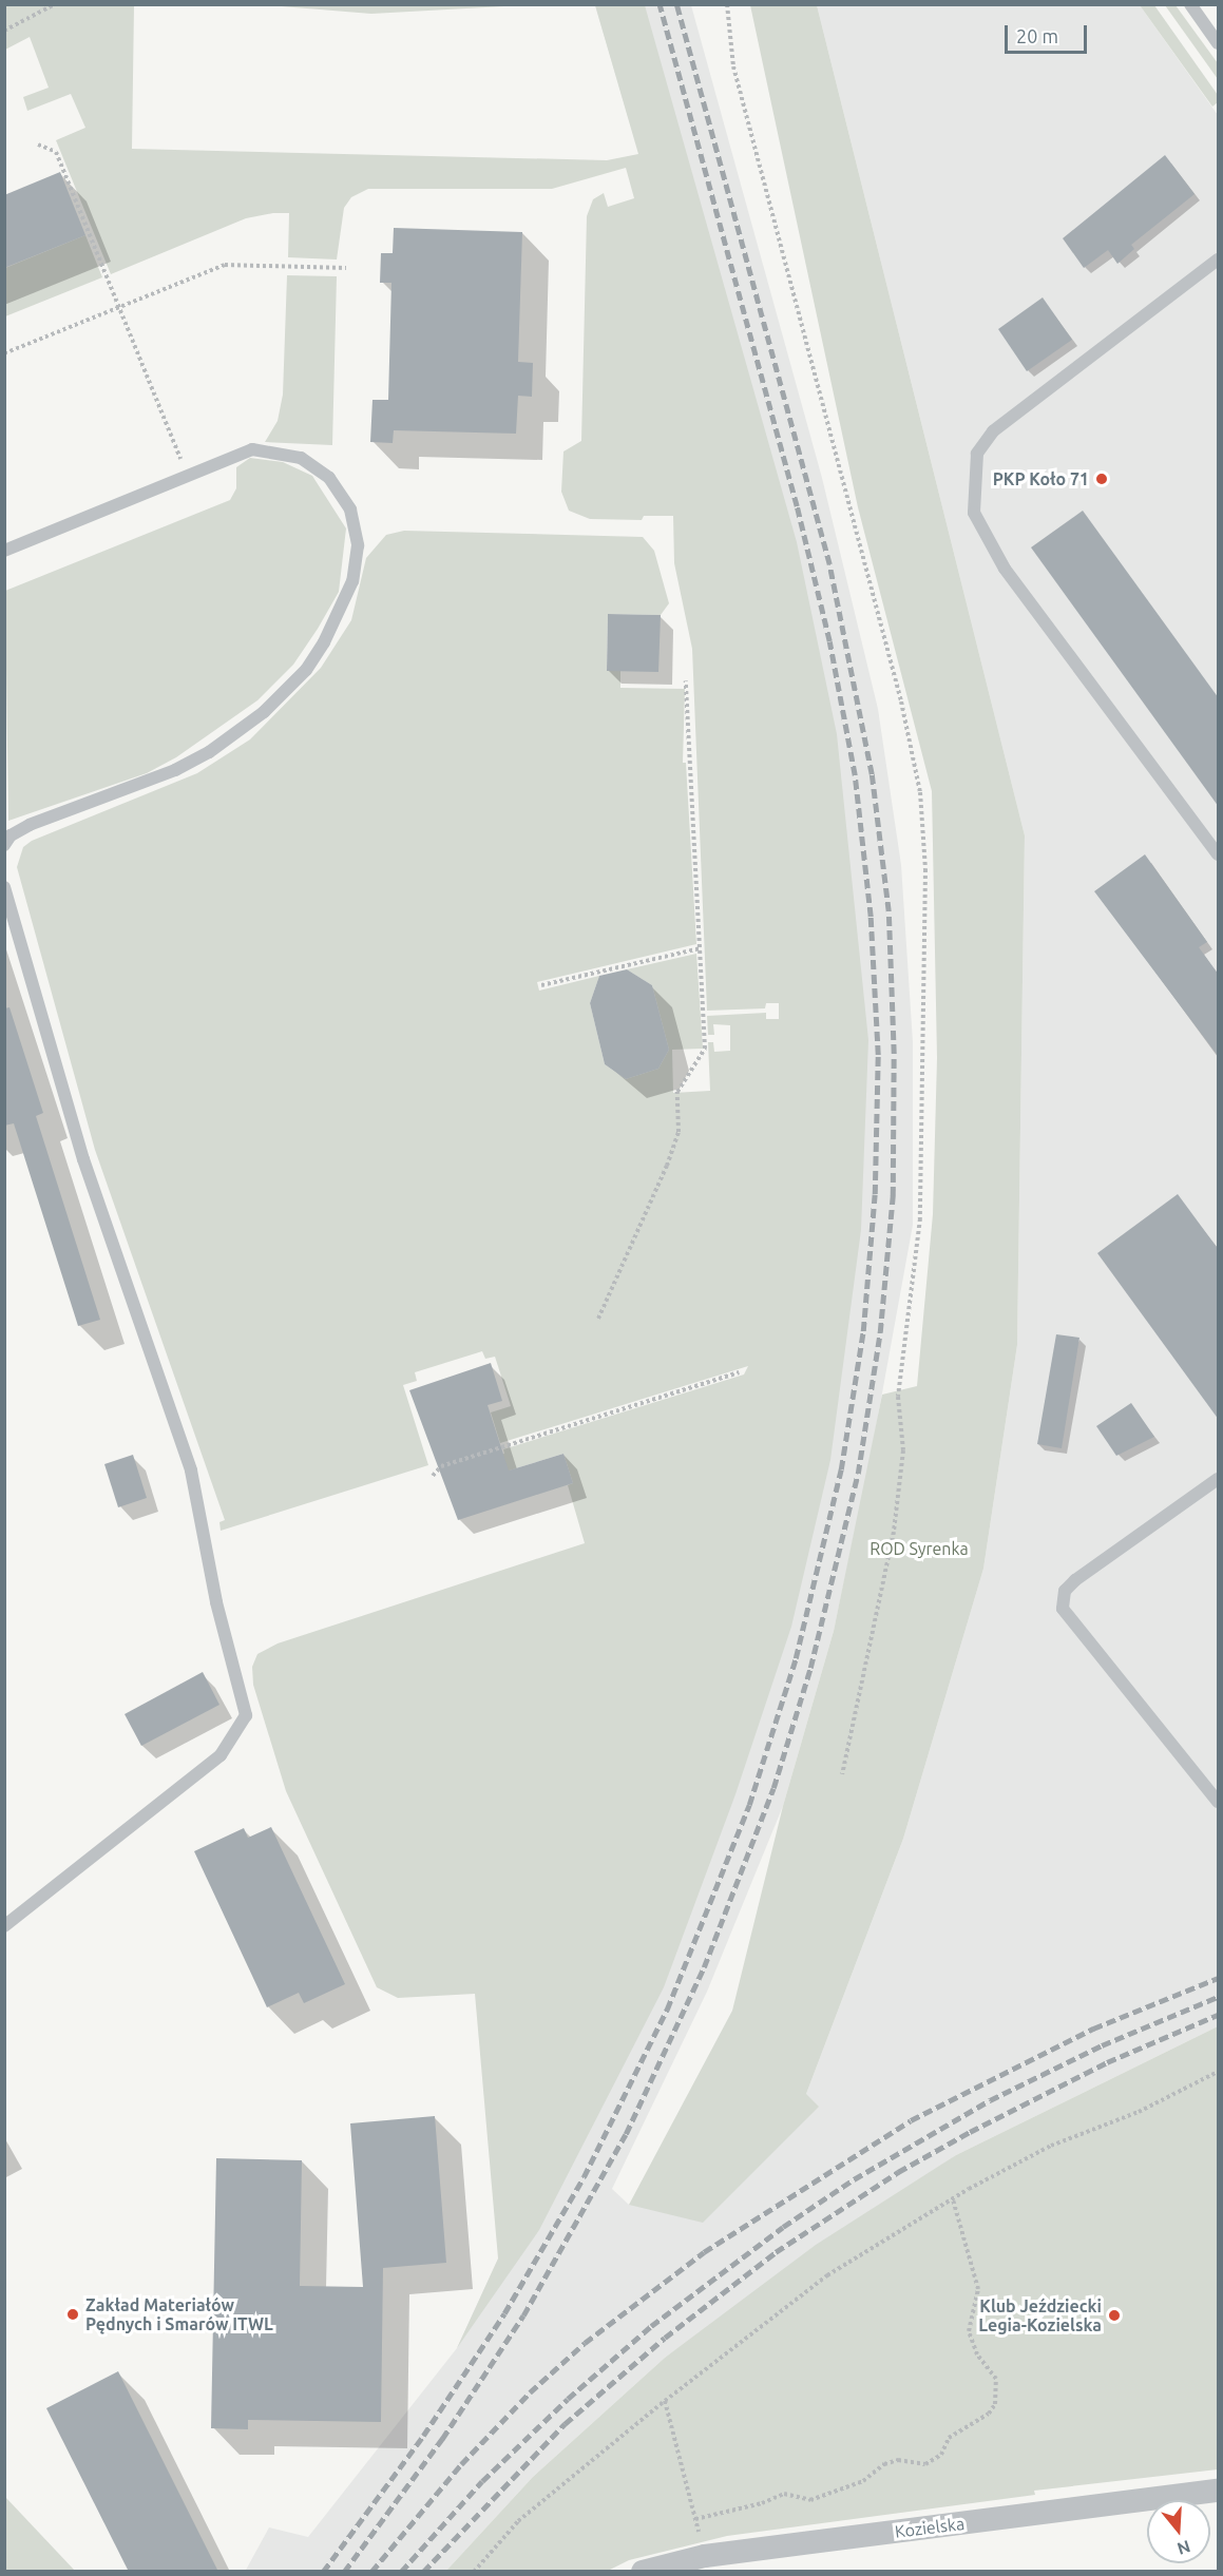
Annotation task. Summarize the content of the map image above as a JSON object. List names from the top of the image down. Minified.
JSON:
{"streets":{"street":["Kozielska"]},"parks":["ROD Syrenka"],"places":["PKP Koło 71","Zakład Materiałów Pędnych i Smarów ITWL","Klub Jeździecki Legia-Kozielska"],"scale_bar":"20 m","north":"bottom"}
